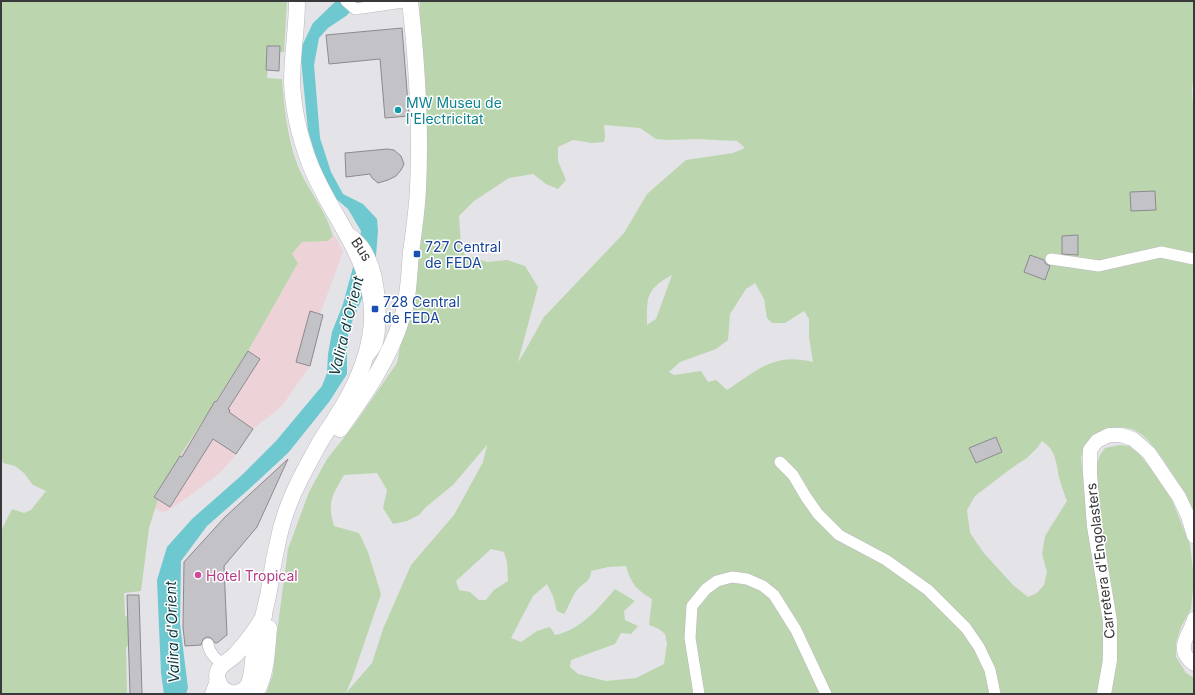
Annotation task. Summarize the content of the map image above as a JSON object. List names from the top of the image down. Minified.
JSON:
{"streets":{"main road":["Carretera d'Engolasters"]},"water":["Valira d'Orient"],"places":{"other":["MW Museu de l'Electricitat","Hotel Tropical"],"transit":["727 Central de FEDA","728 Central de FEDA"]}}
